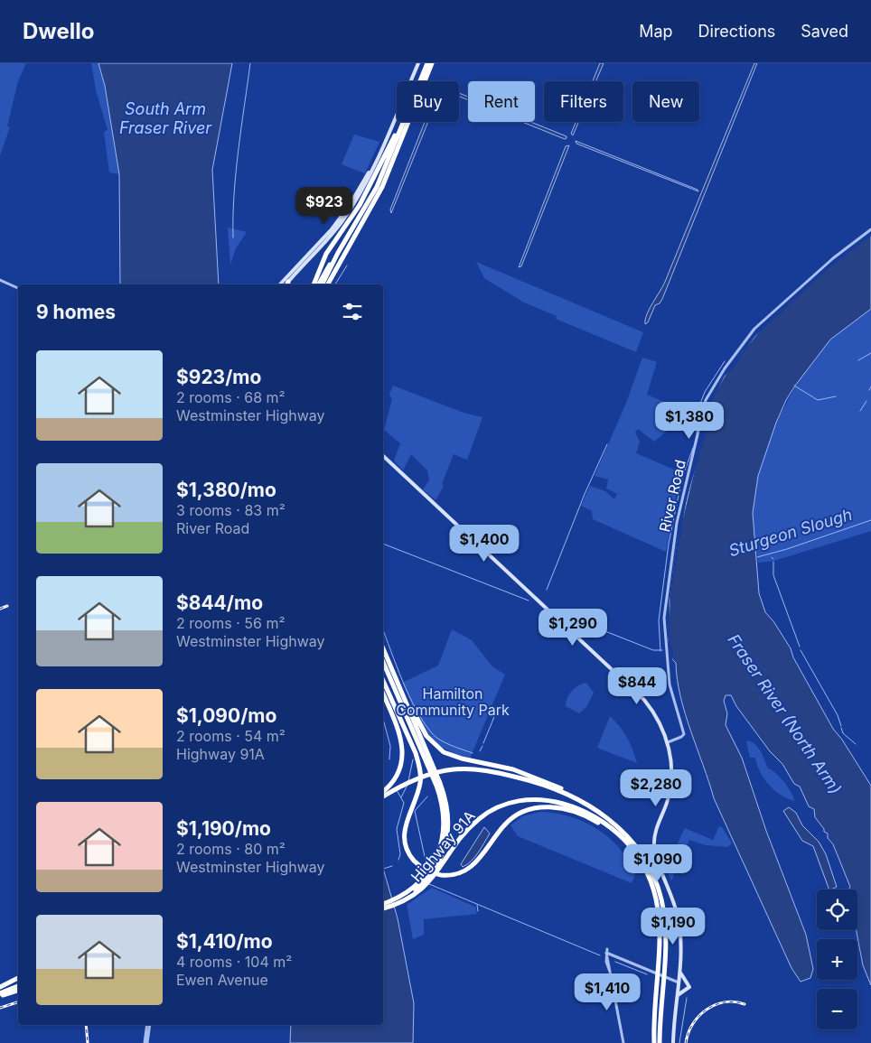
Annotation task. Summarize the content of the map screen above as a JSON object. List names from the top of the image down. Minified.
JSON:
{"streets":{"highway":["Highway 91A"],"street":["River Road"]},"water":["South Arm Fraser River","Sturgeon Slough","Fraser River (North Arm)"],"parks":["Hamilton Community Park"],"page":{"header":"Dwello","nav":["Map","Directions","Saved"],"chip":["Buy","Rent","Filters","New"],"price":["$923","$1,380","$1,400","$1,290","$844","$2,280","$1,090","$1,190","$1,410"],"heading":"9 homes","list":[{"name":"$923/mo","note":"2 rooms · 68 m² · Westminster Highway"},{"name":"$1,380/mo","note":"3 rooms · 83 m² · River Road"},{"name":"$844/mo","note":"2 rooms · 56 m² · Westminster Highway"},{"name":"$1,090/mo","note":"2 rooms · 54 m² · Highway 91A"},{"name":"$1,190/mo","note":"2 rooms · 80 m² · Westminster Highway"},{"name":"$1,410/mo","note":"4 rooms · 104 m² · Ewen Avenue"}],"map_buttons":["+","−"]}}
